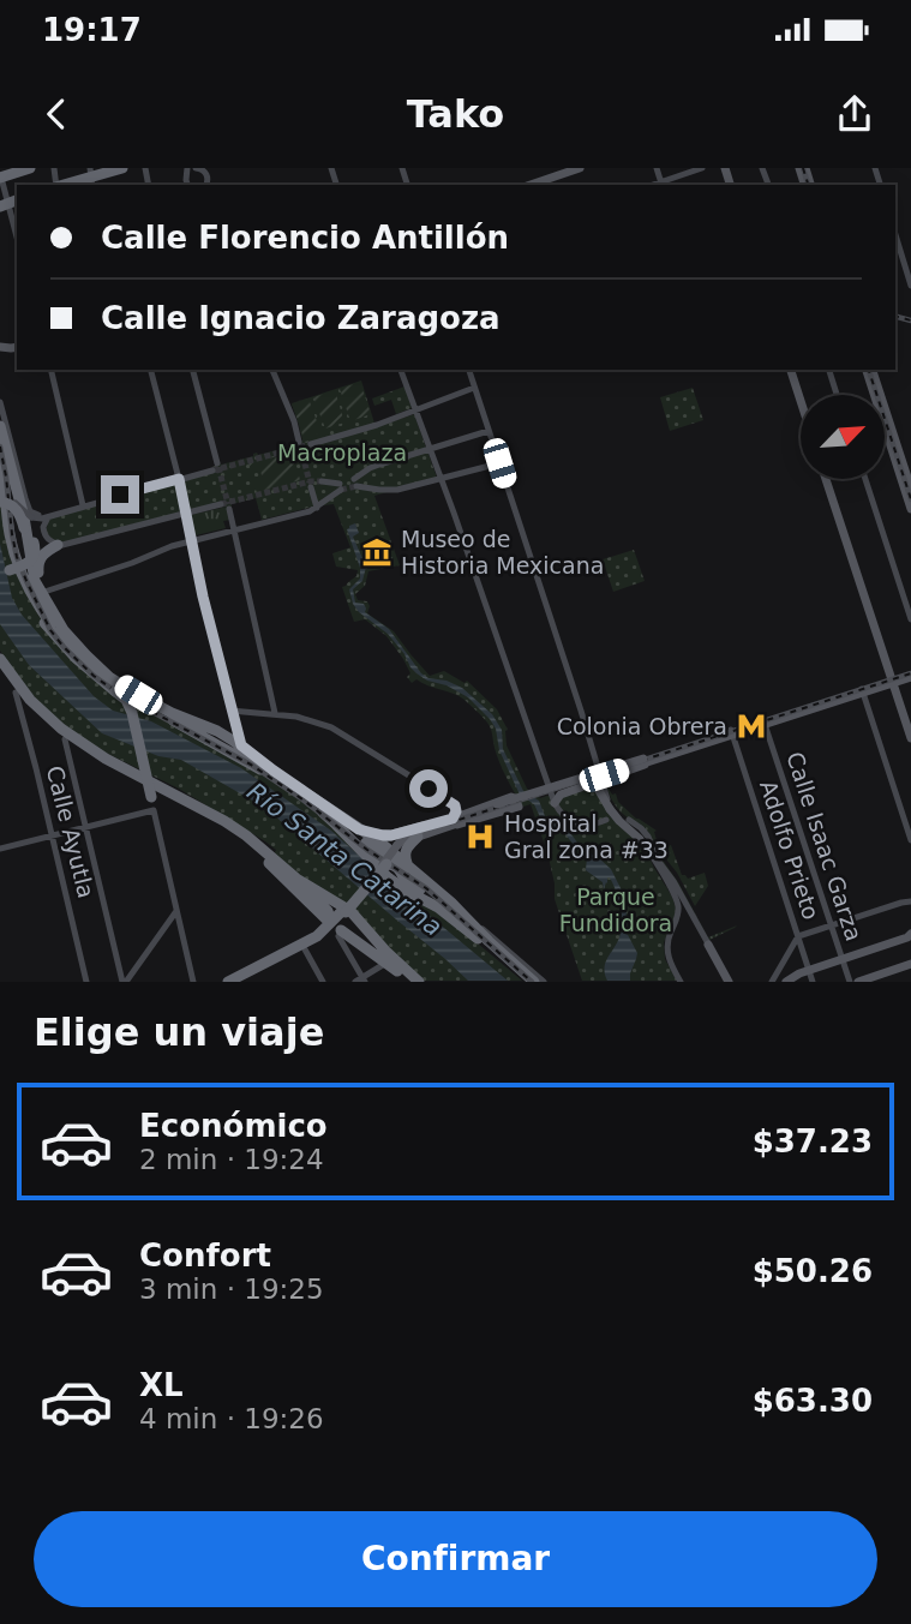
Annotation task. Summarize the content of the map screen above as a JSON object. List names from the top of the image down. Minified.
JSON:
{"streets":{"street":["Calle Ayutla","Calle Isaac Garza","Adolfo Prieto"]},"water":["Río Santa Catarina"],"parks":["Macroplaza","Parque Fundidora"],"places":{"museum":["Museo de Historia Mexicana"],"metro station":["Colonia Obrera"],"hospital":["Hospital Gral zona #33"]},"north":"top right","page":{"status":"19:17","header":"Tako","banner":["Calle Florencio Antillón","Calle Ignacio Zaragoza"],"heading":"Elige un viaje","list":[{"name":"Económico","note":"2 min · 19:24","value":"$37.23"},{"name":"Confort","note":"3 min · 19:25","value":"$50.26"},{"name":"XL","note":"4 min · 19:26","value":"$63.30"}],"buttons":"Confirmar"}}
